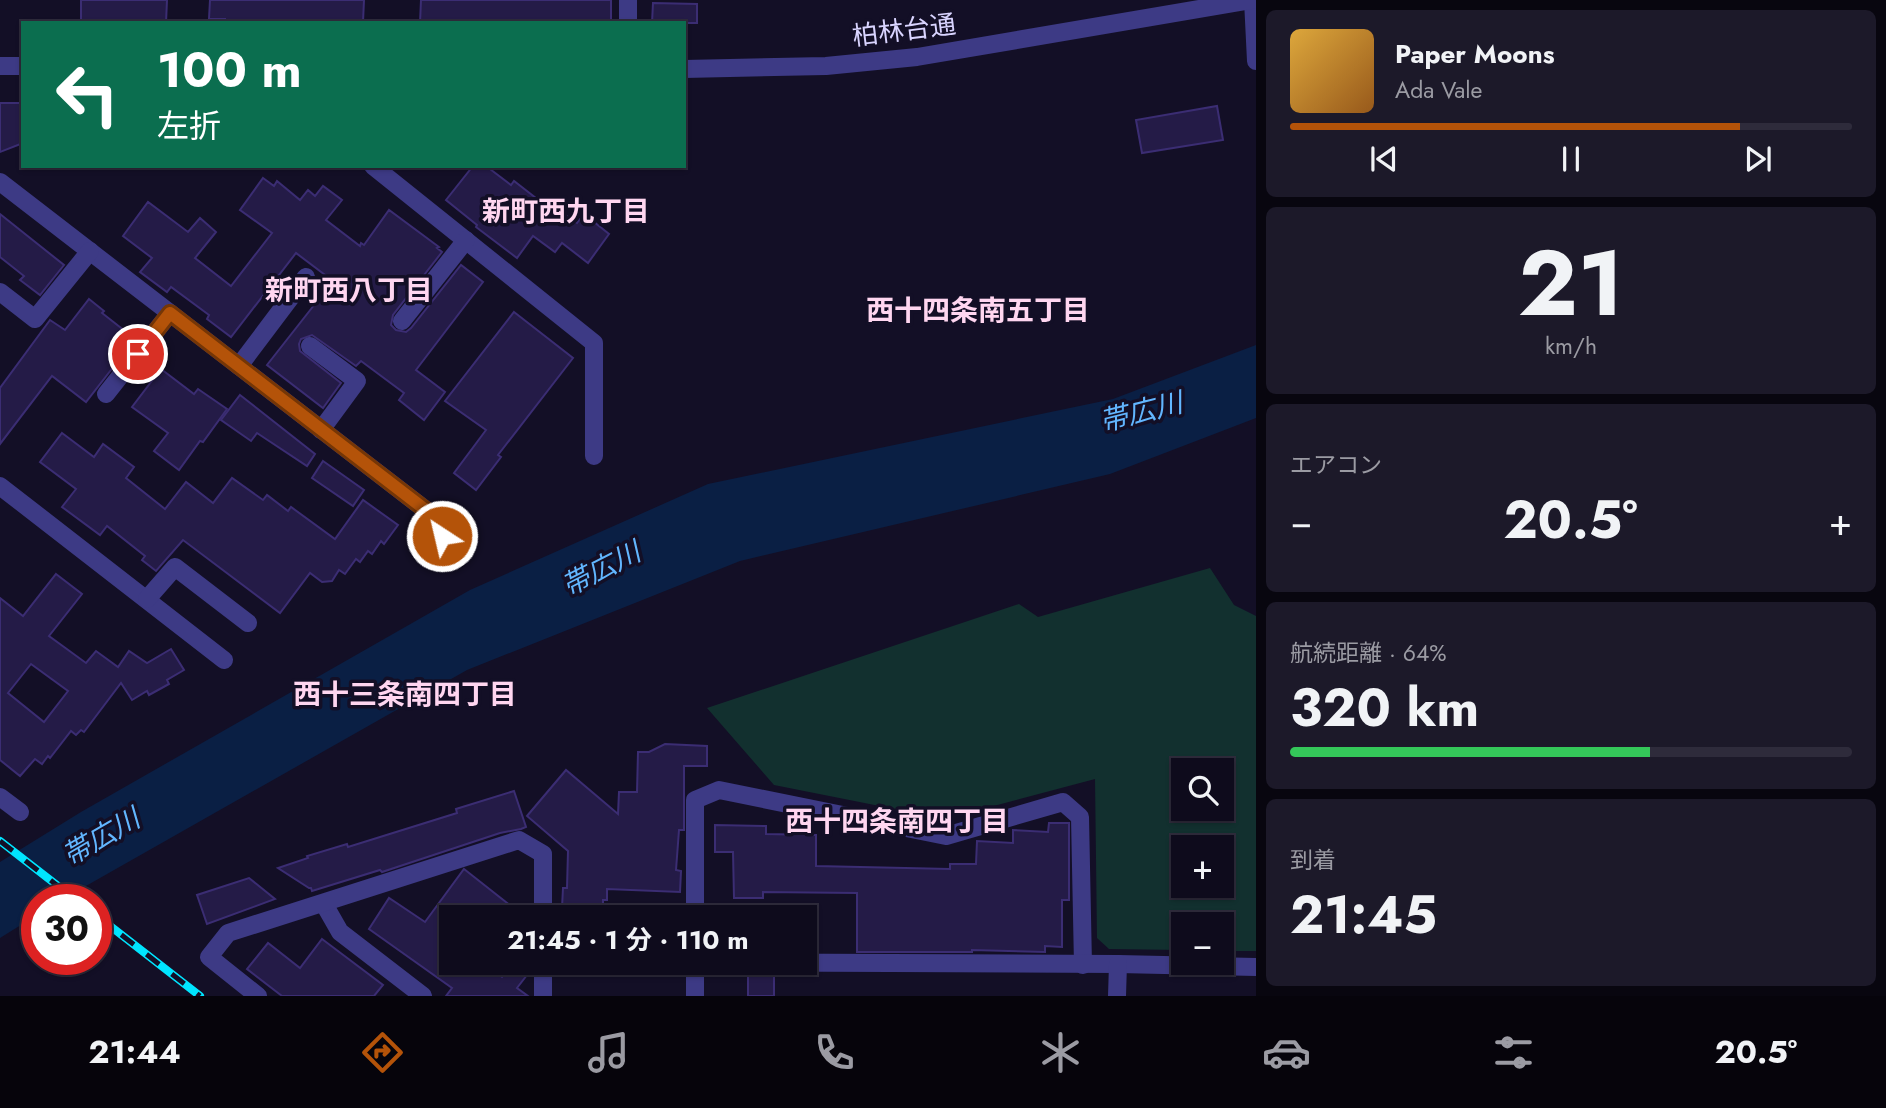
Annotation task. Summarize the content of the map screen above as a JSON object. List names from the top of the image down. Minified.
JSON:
{"streets":{"street":["柏林台通"]},"districts":["新町西九丁目","新町西八丁目","西十四条南五丁目","西十三条南四丁目","西十四条南四丁目"],"water":["帯広川"],"page":{"turn":["100 m","左折"],"song":["Paper Moons","Ada Vale"],"tile":[["21","km/h"],"エアコン",["航続距離 · 64%","320 km"],["到着","21:45"]],"heat":["−","20.5°","+"],"map_buttons":["+","−"],"limit":"30","trip":"21:45 · 1 分 · 110 m","tabs":["21:44","20.5°"]}}
